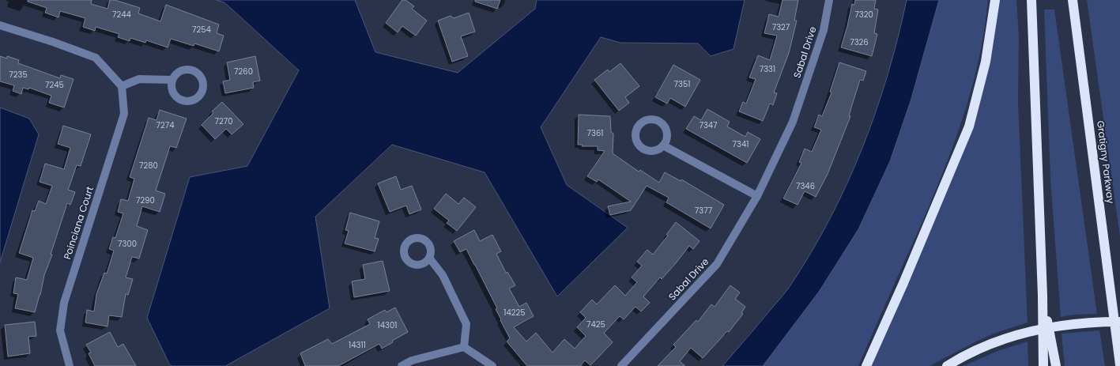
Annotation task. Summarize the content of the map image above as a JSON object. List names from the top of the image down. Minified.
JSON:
{"streets":{"highway":["Gratigny Parkway"],"street":["Sabal Drive","Poinciana Court"]},"house_numbers":["7244","7320","7327","7254","7326","7331","7260","7235","7351","7245","7270","7274","7347","7361","7341","7280","7346","7290","7377","7300","14225","7425","14301","14311"]}
